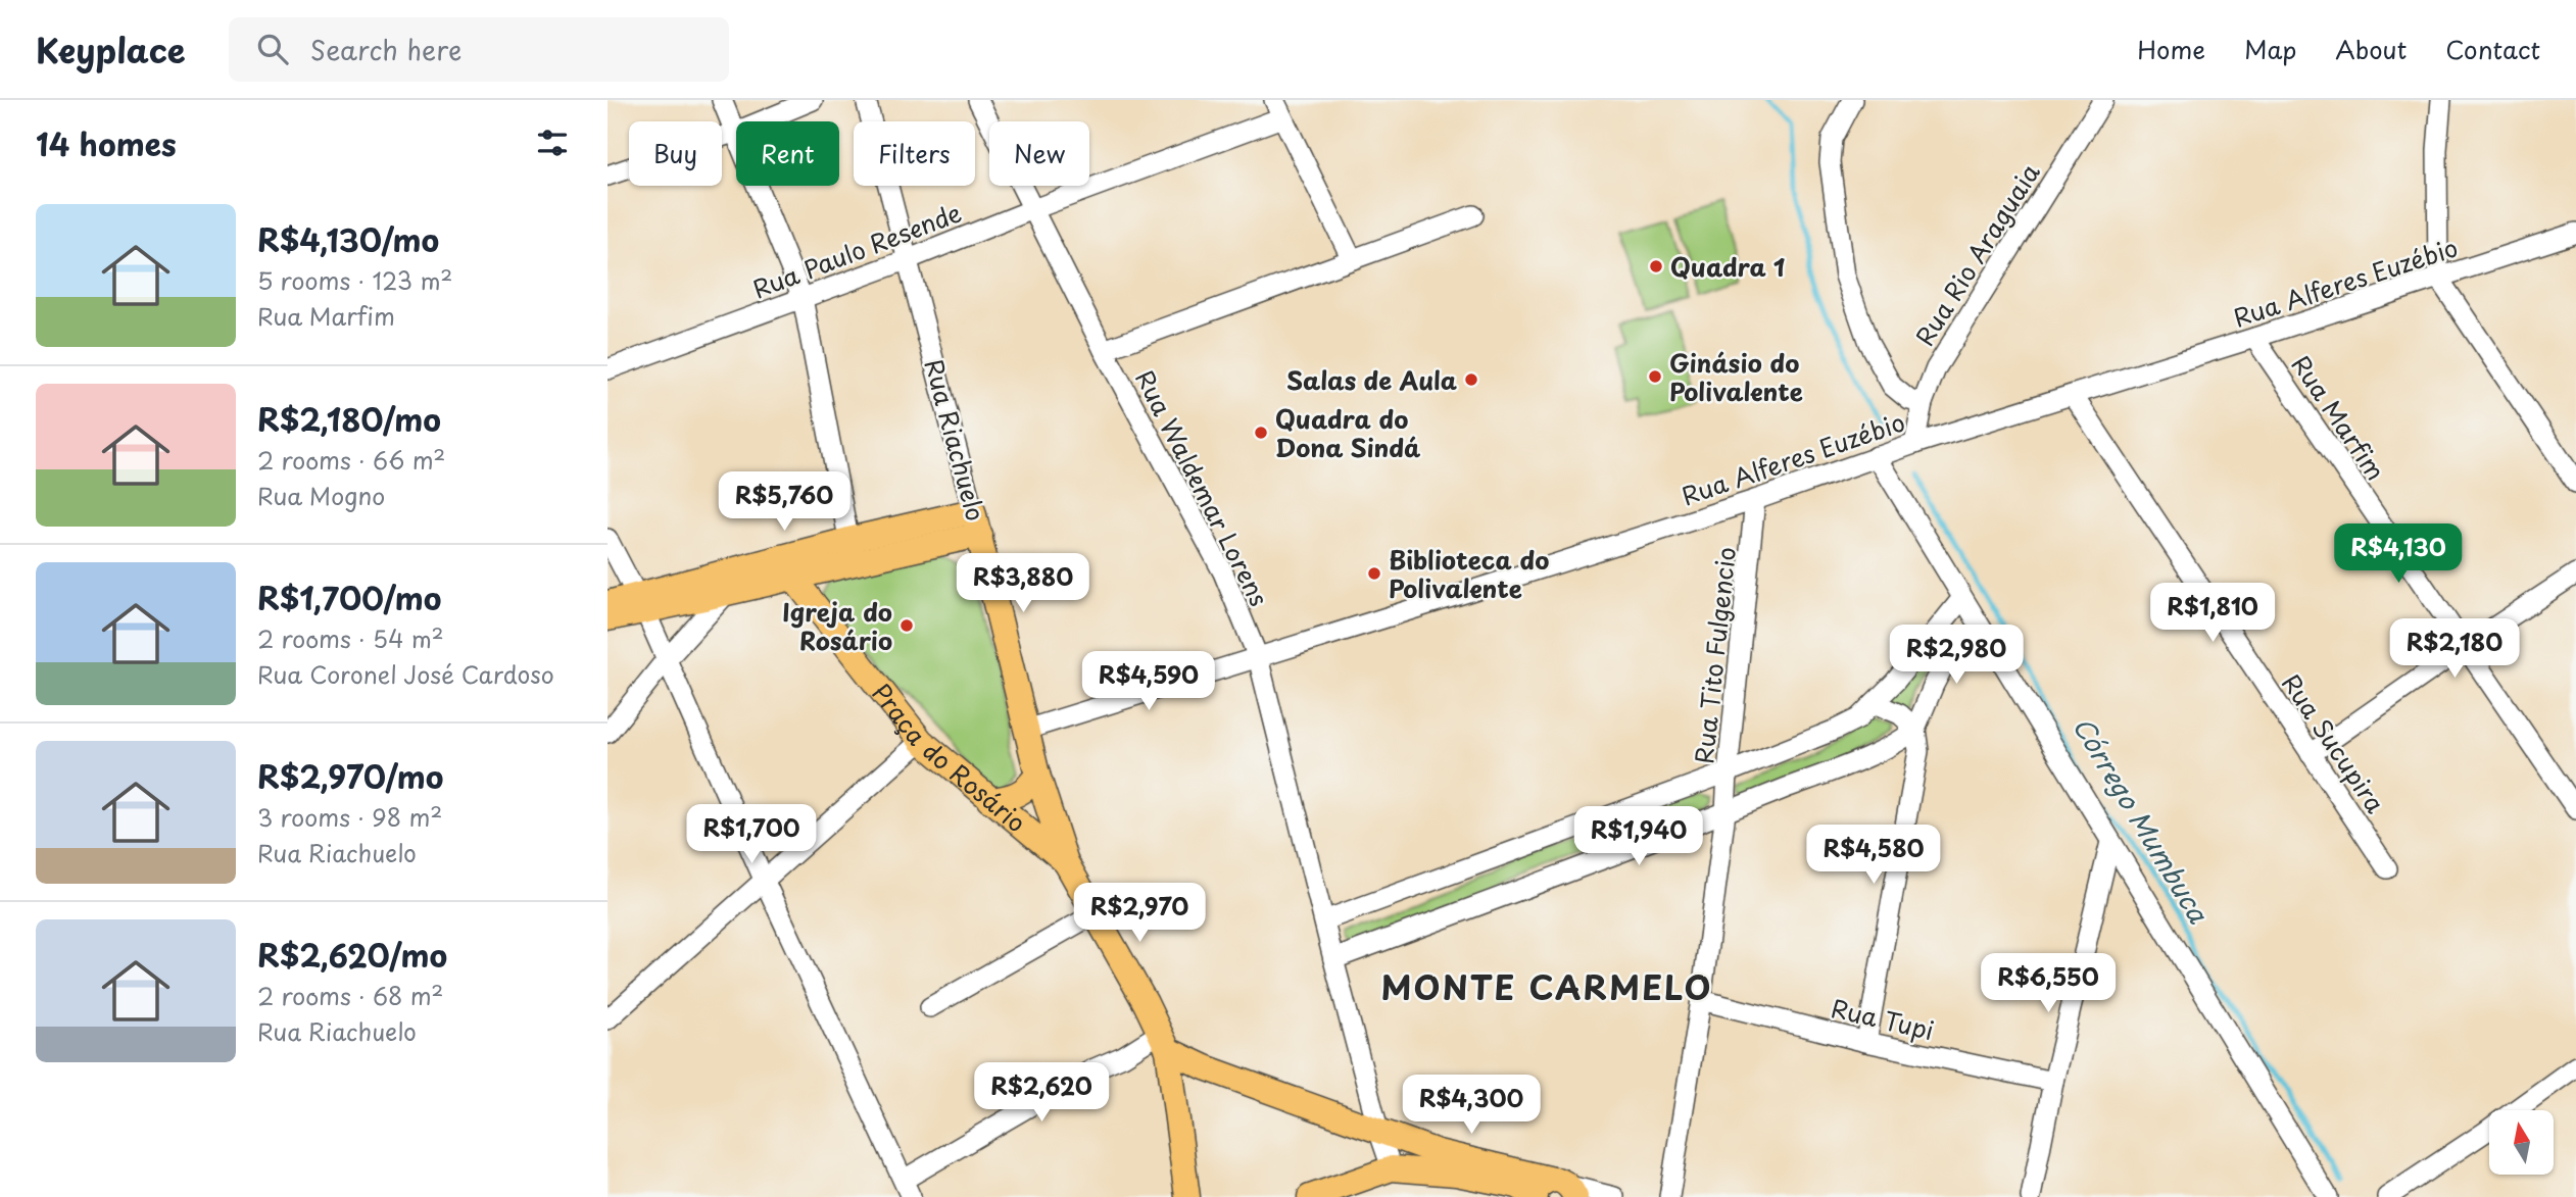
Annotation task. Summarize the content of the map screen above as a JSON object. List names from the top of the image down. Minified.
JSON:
{"streets":{"main road":["Rua Riachuelo","Praça do Rosário"],"street":["Rua Paulo Resende","Rua Rio Araguaia","Rua Alferes Euzébio","Rua Marfim","Rua Waldemar Lorens","Rua Tito Fulgencio","Rua Sucupira","Rua Tupi"]},"crossings":[["Rua Paulo Resende","Rua Riachuelo"],["Rua Paulo Resende","Rua Waldemar Lorens"],["Rua Rio Araguaia","Rua Alferes Euzébio"],["Rua Alferes Euzébio","Rua Marfim"],["Rua Alferes Euzébio","Rua Riachuelo"],["Rua Alferes Euzébio","Rua Waldemar Lorens"],["Rua Alferes Euzébio","Rua Tito Fulgencio"],["Rua Alferes Euzébio","Rua Sucupira"],["Rua Riachuelo","Praça do Rosário"],["Rua Tito Fulgencio","Rua Tupi"]],"districts":["MONTE CARMELO"],"water":["Córrego Mumbuca"],"places":["Quadra 1","Ginásio do Polivalente","Salas de Aula","Quadra do Dona Sindá","Biblioteca do Polivalente","Igreja do Rosário"],"north":"top","page":{"header":"Keyplace","search":"Search here","nav":["Home","Map","About","Contact"],"heading":"14 homes","chip":["Buy","Rent","Filters","New"],"list":[{"name":"R$4,130/mo","note":"5 rooms · 123 m² · Rua Marfim"},{"name":"R$2,180/mo","note":"2 rooms · 66 m² · Rua Mogno"},{"name":"R$1,700/mo","note":"2 rooms · 54 m² · Rua Coronel José Cardoso"},{"name":"R$2,970/mo","note":"3 rooms · 98 m² · Rua Riachuelo"},{"name":"R$2,620/mo","note":"2 rooms · 68 m² · Rua Riachuelo"}],"price":["R$5,760","R$4,130","R$3,880","R$1,810","R$2,180","R$2,980","R$4,590","R$1,700","R$1,940","R$4,580","R$2,970","R$6,550","R$2,620","R$4,300"]}}
